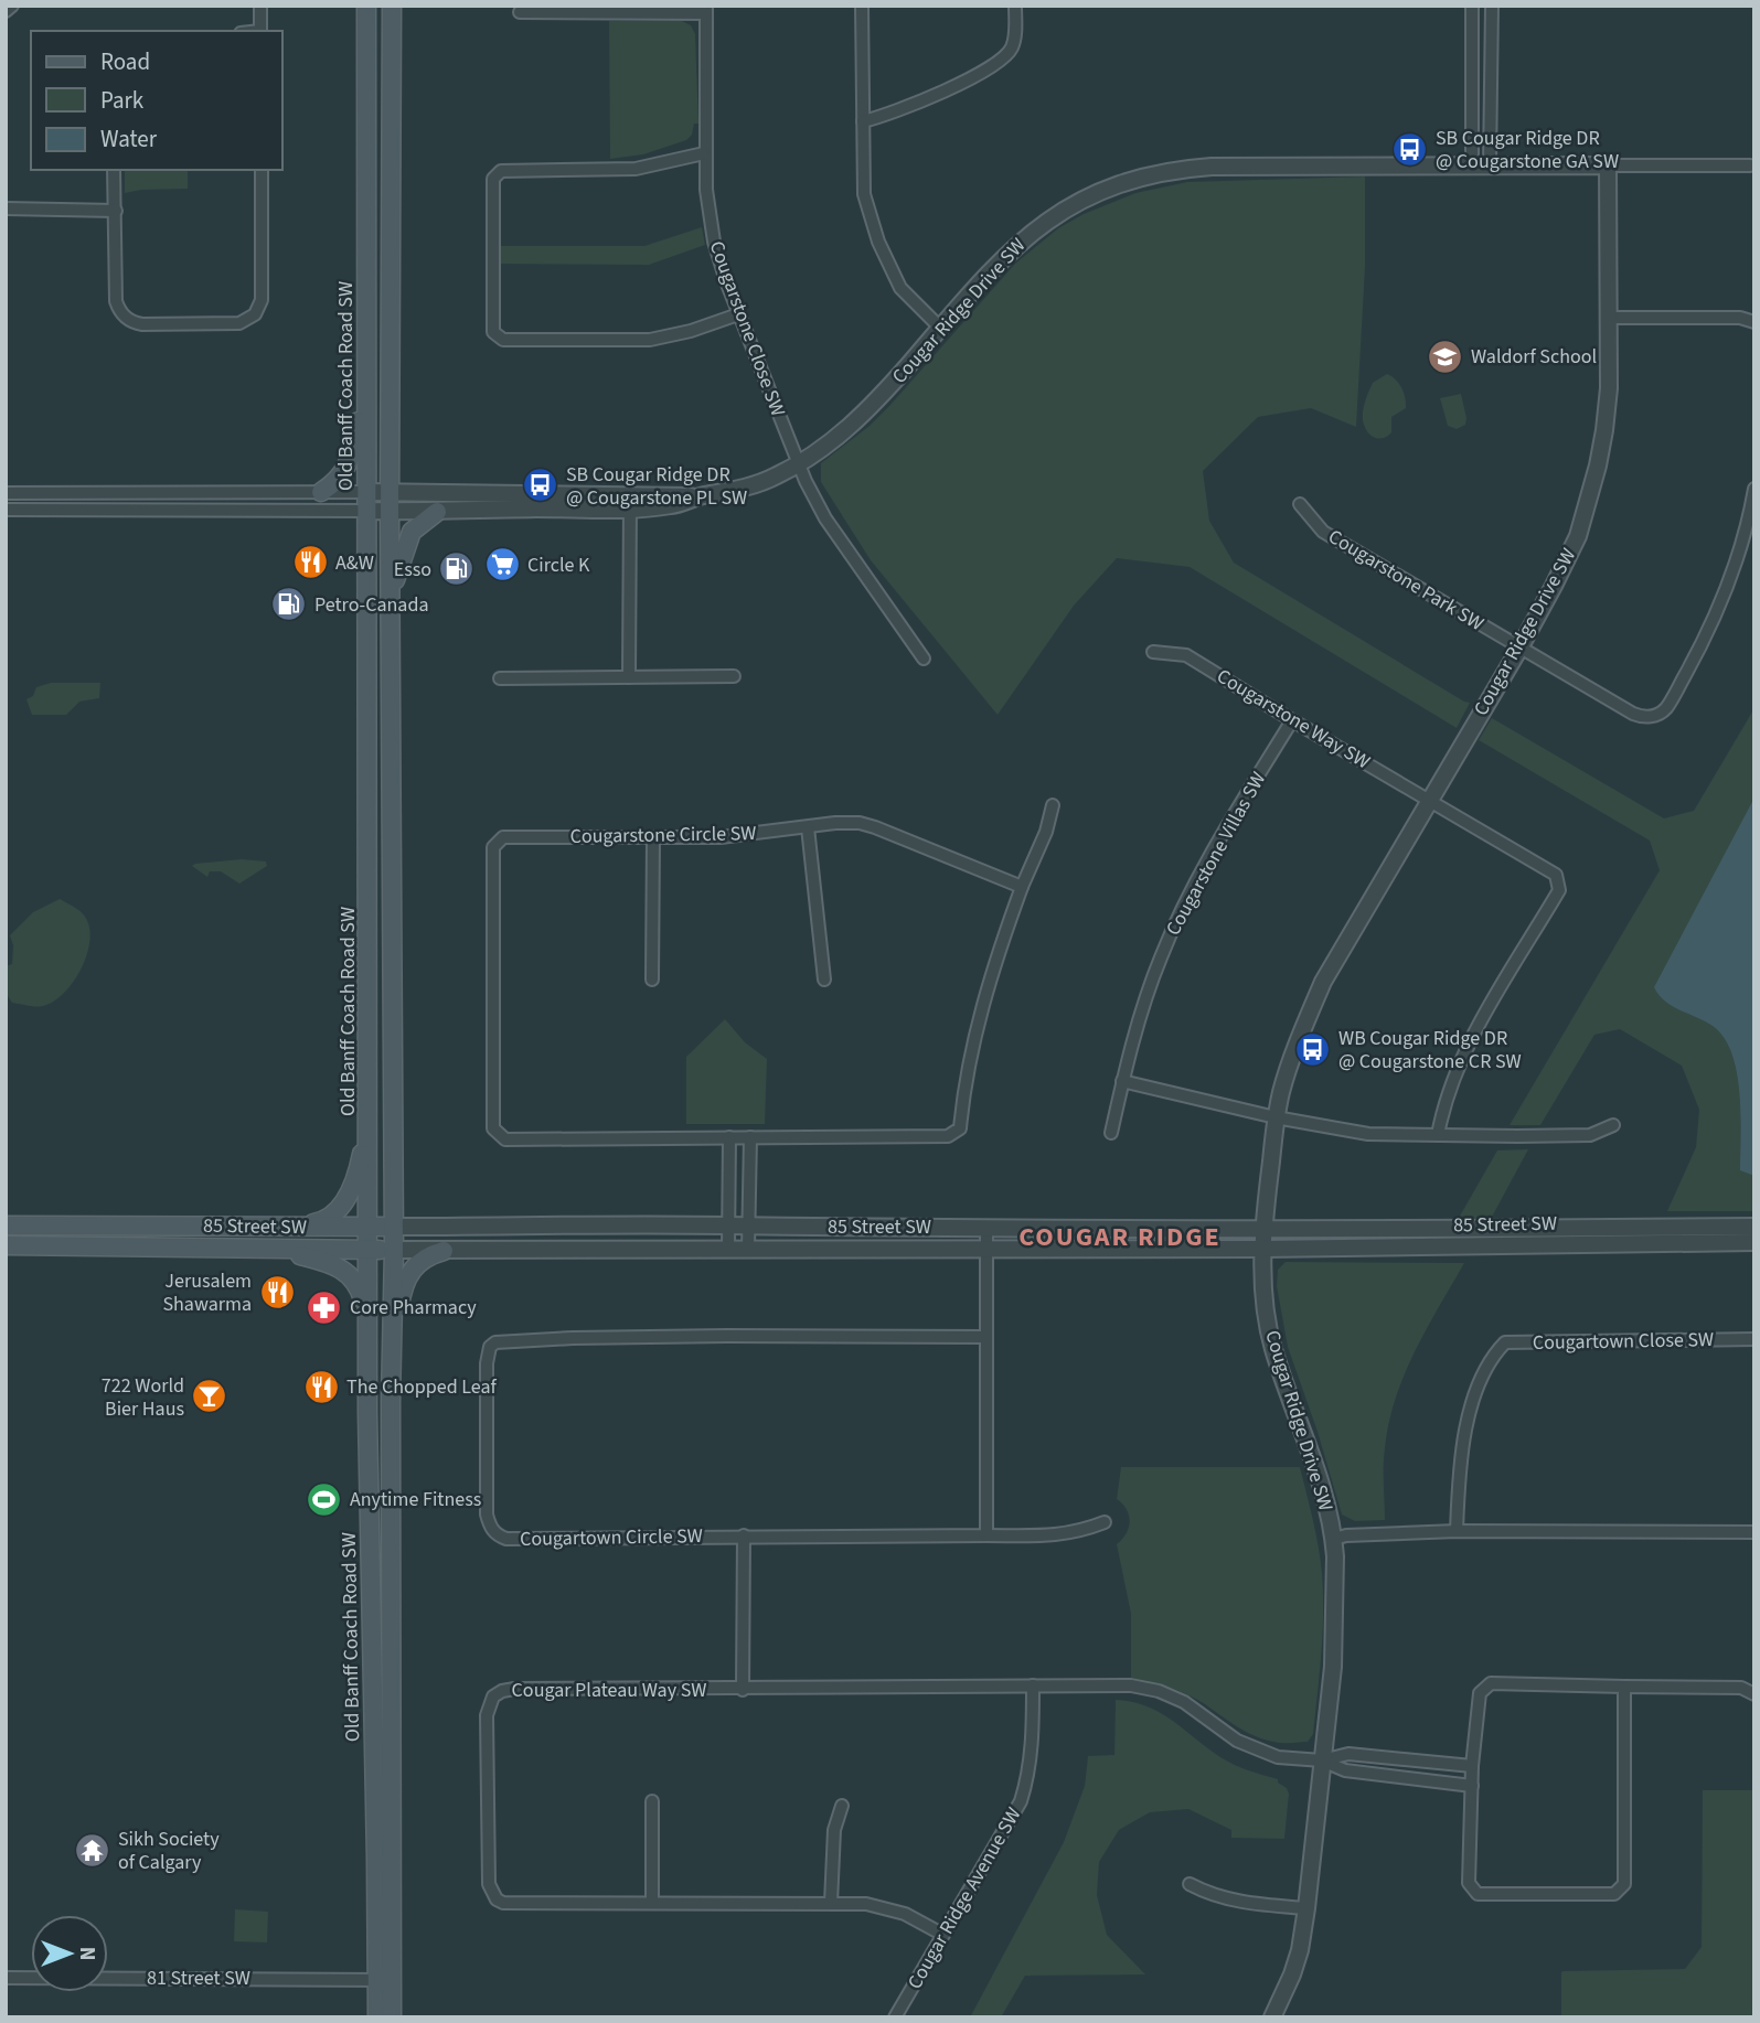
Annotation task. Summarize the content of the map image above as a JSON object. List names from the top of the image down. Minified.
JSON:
{"streets":{"main road":["Old Banff Coach Road SW","85 Street SW"],"street":["Cougar Ridge Drive SW","Cougarstone Close SW","Cougarstone Park SW","Cougarstone Way SW","Cougarstone Circle SW","Cougarstone Villas SW","Cougartown Close SW","Cougartown Circle SW","Cougar Plateau Way SW","Cougar Ridge Avenue SW","81 Street SW"]},"crossings":[["Cougar Ridge Drive SW","Cougarstone Close SW"],["Cougar Ridge Drive SW","Old Banff Coach Road SW"],["Cougar Ridge Drive SW","Cougarstone Park SW"],["Cougar Ridge Drive SW","Cougarstone Way SW"],["Cougar Ridge Drive SW","85 Street SW"],["Cougar Ridge Drive SW","Cougar Plateau Way SW"],["Old Banff Coach Road SW","85 Street SW"],["Old Banff Coach Road SW","81 Street SW"],["Cougarstone Way SW","Cougarstone Villas SW"],["Cougar Plateau Way SW","Cougar Ridge Avenue SW"]],"districts":["COUGAR RIDGE"],"places":{"bus stop":["SB Cougar Ridge DR @ Cougarstone GA SW","SB Cougar Ridge DR @ Cougarstone PL SW","WB Cougar Ridge DR @ Cougarstone CR SW"],"school or university":["Waldorf School"],"restaurant":["A&W","Jerusalem Shawarma","The Chopped Leaf"],"supermarket":["Circle K"],"fuel station":["Esso","Petro-Canada"],"pharmacy":["Core Pharmacy"],"bar":["722 World Bier Haus"],"sports":["Anytime Fitness"],"temple":["Sikh Society of Calgary"]},"legend":["Road","Park","Water"],"north":"right"}
